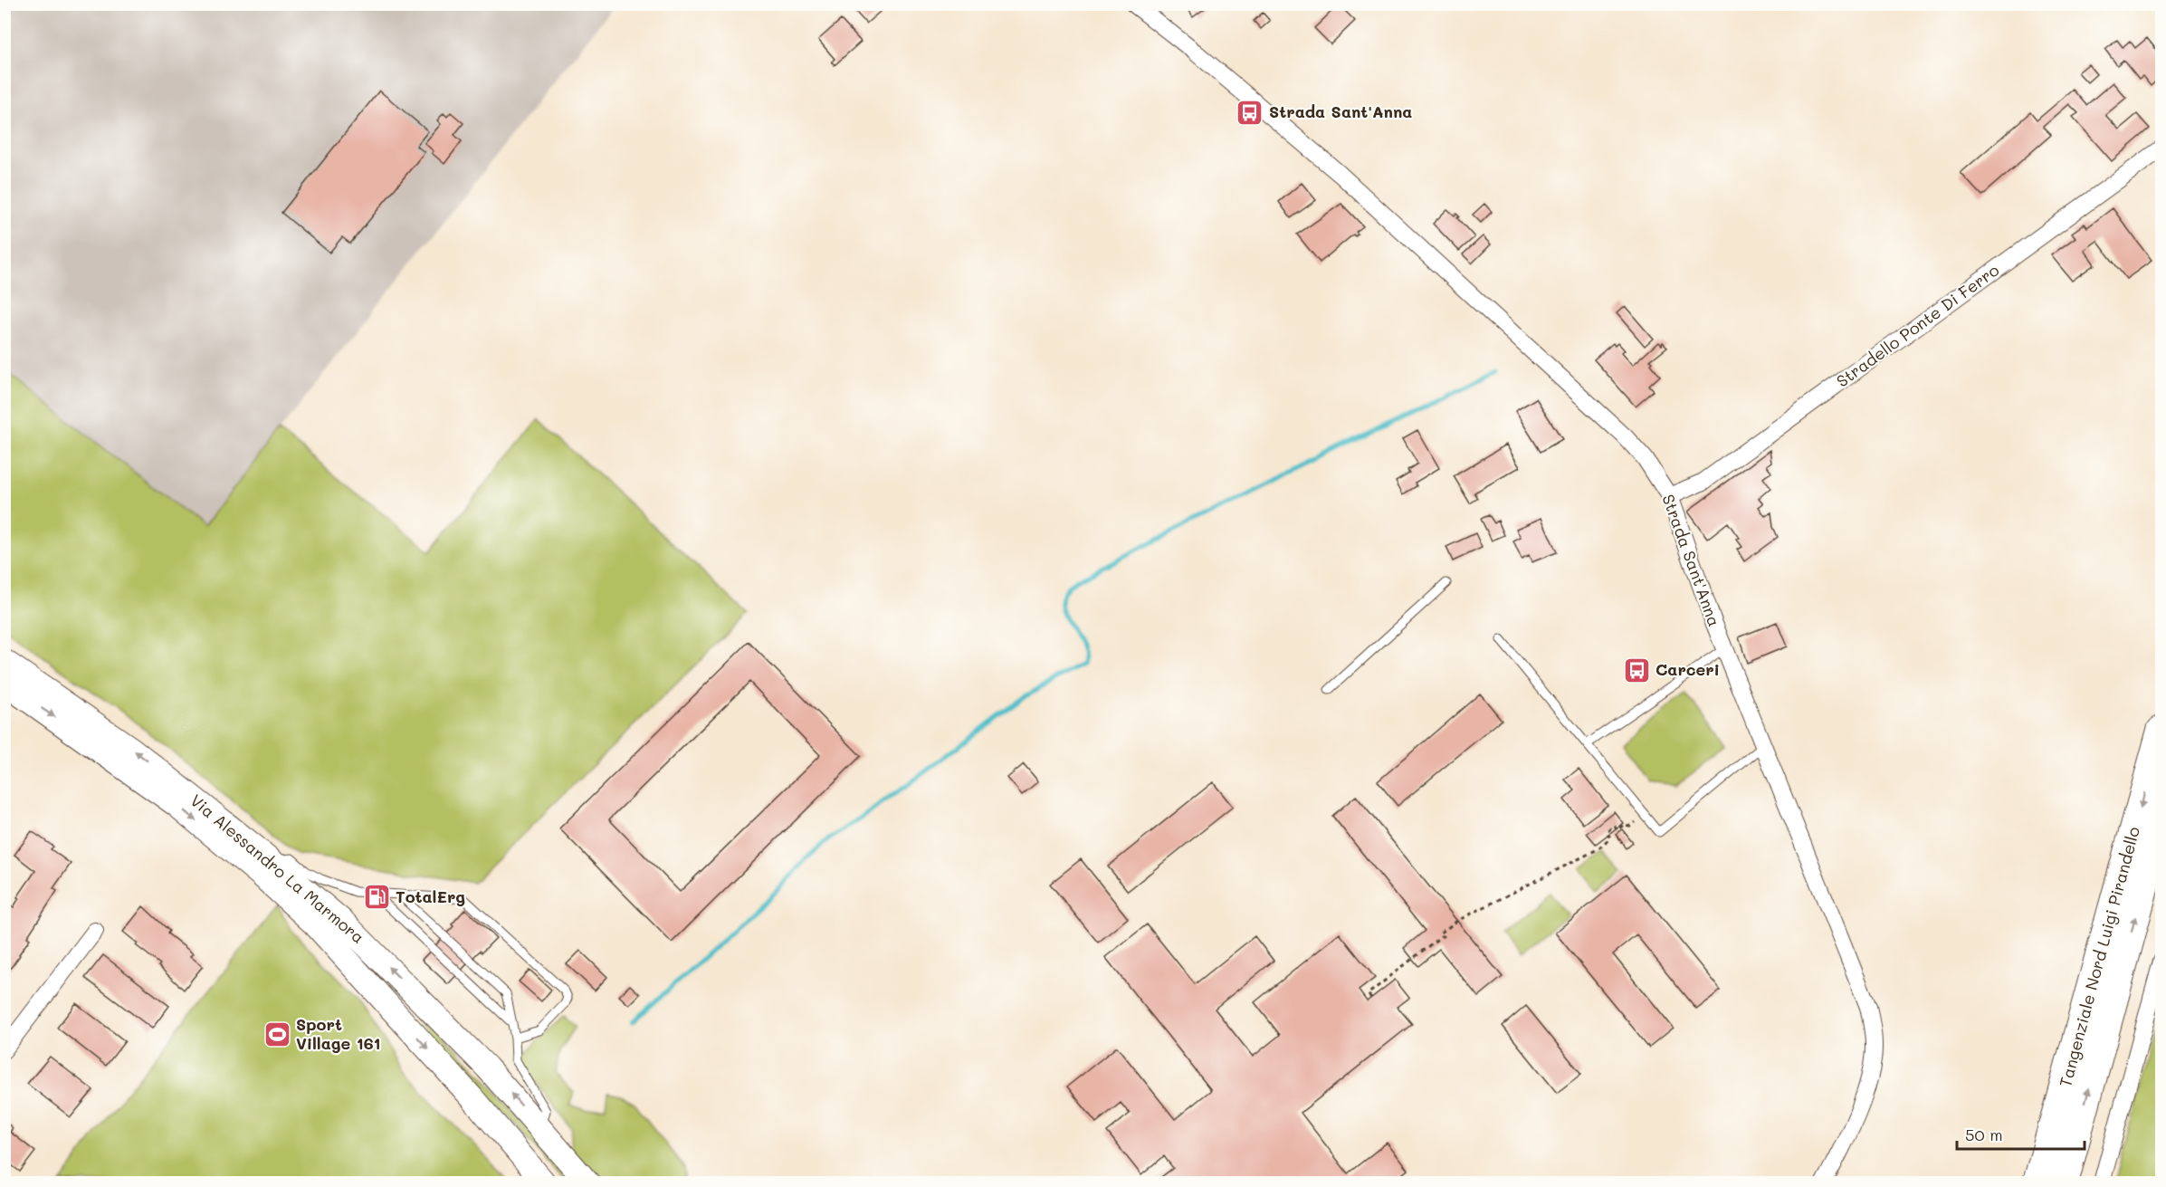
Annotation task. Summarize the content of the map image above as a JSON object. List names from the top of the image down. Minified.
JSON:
{"streets":{"highway":["Tangenziale Nord Luigi Pirandello"],"main road":["Via Alessandro La Marmora"],"street":["Stradello Ponte Di Ferro","Strada Sant'Anna"]},"crossings":[["Stradello Ponte Di Ferro","Strada Sant'Anna"]],"places":{"bus stop":["Strada Sant'Anna","Carceri"],"fuel station":["TotalErg"],"sports":["Sport Village 161"]},"scale_bar":"50 m"}
